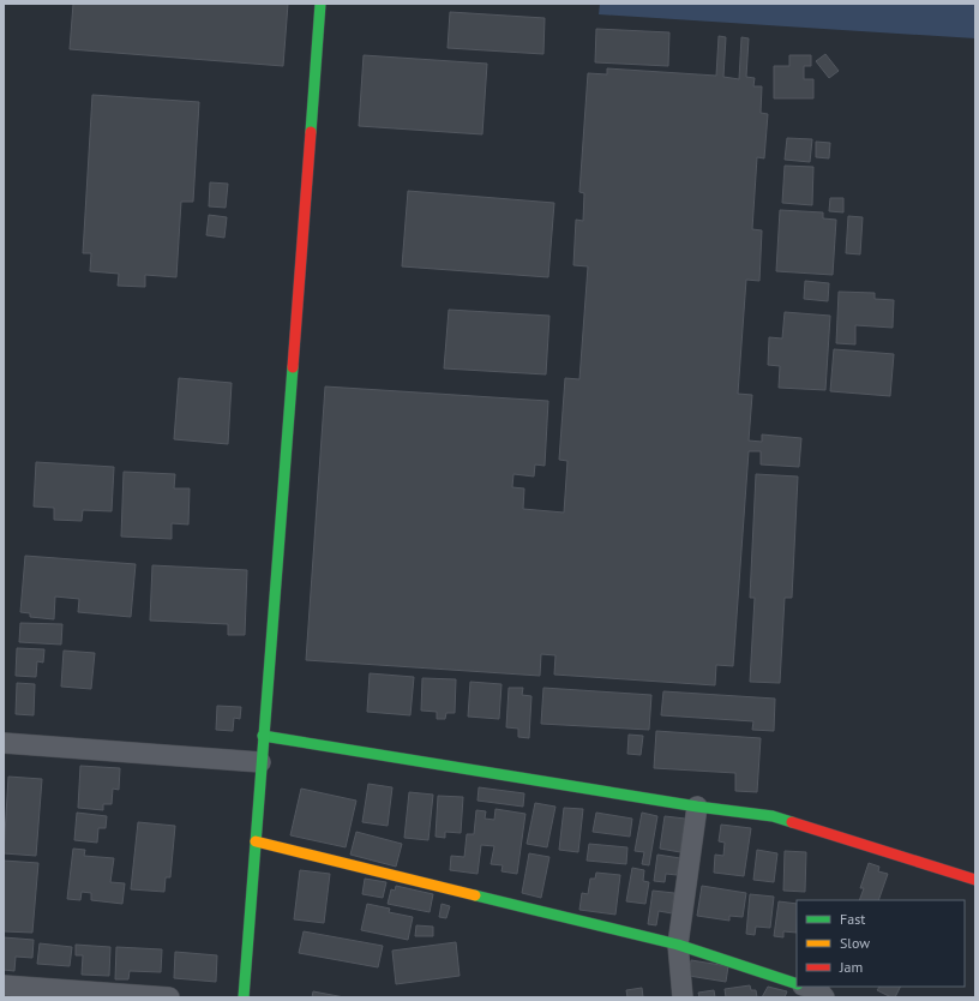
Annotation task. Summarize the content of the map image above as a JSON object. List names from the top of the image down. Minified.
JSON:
{"legend":["Fast","Slow","Jam"]}
